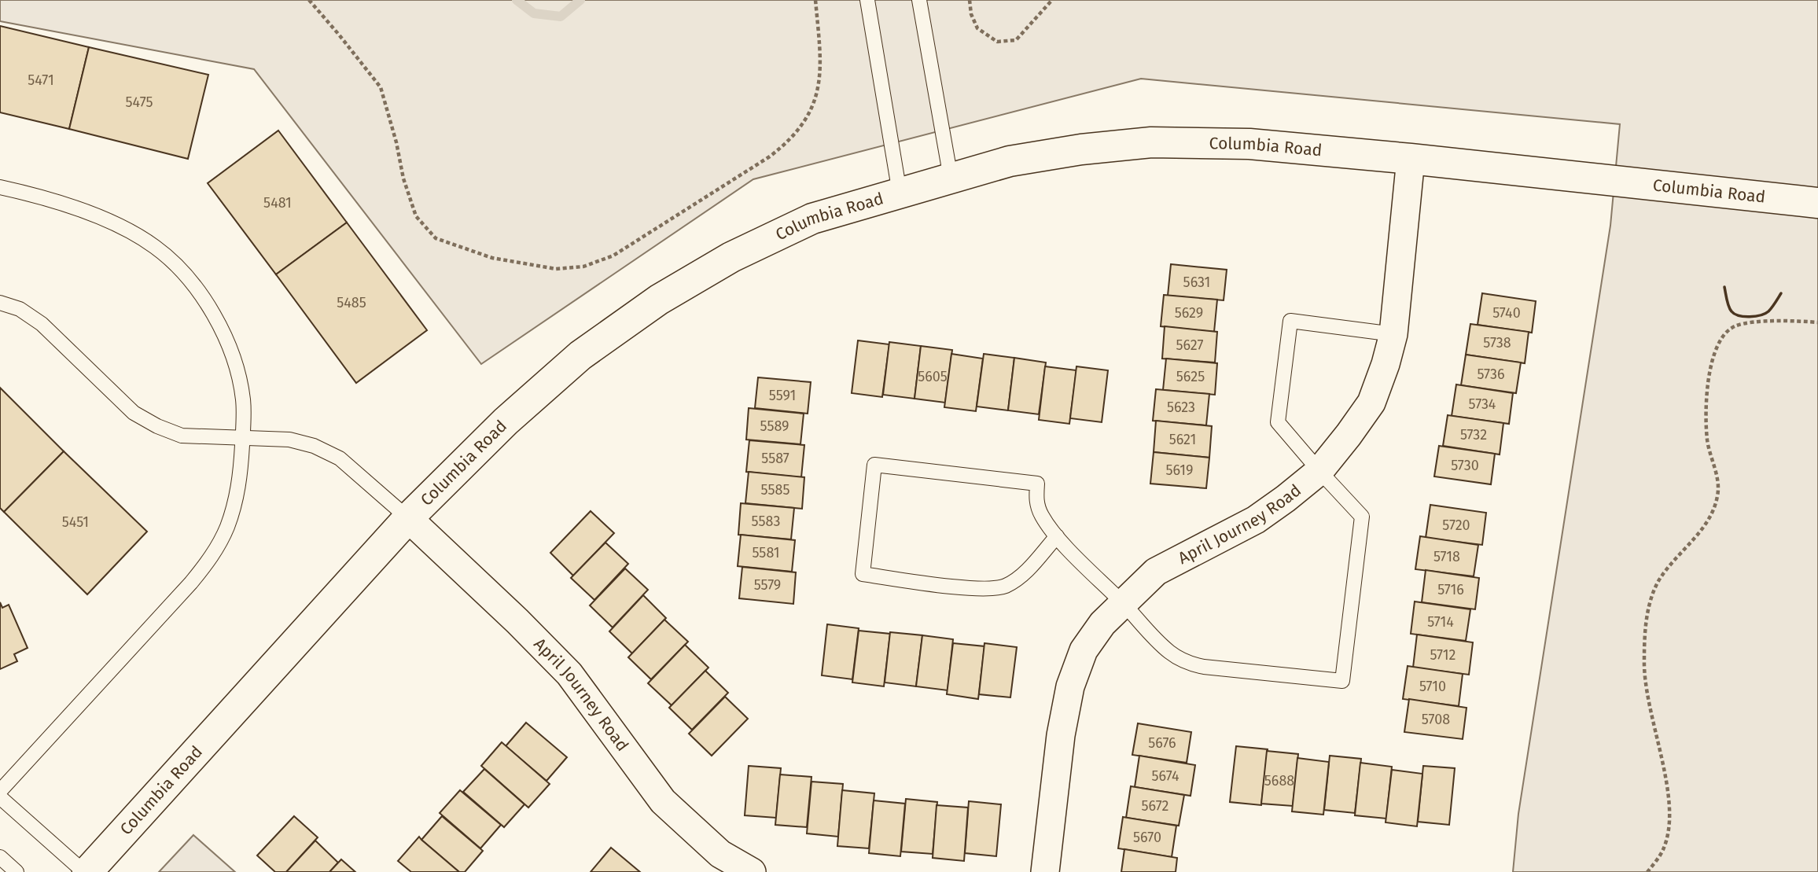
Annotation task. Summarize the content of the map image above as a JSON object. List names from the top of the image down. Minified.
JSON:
{"streets":{"main road":["Columbia Road"],"street":["April Journey Road"]},"crossings":[["Columbia Road","April Journey Road"]],"house_numbers":["5471","5475","5481","5631","5485","5629","5740","5738","5627","5736","5605","5625","5591","5734","5623","5589","5732","5621","5587","5730","5619","5585","5583","5451","5720","5581","5718","5579","5716","5714","5712","5710","5708","5676","5674","5688","5672","5670"]}
